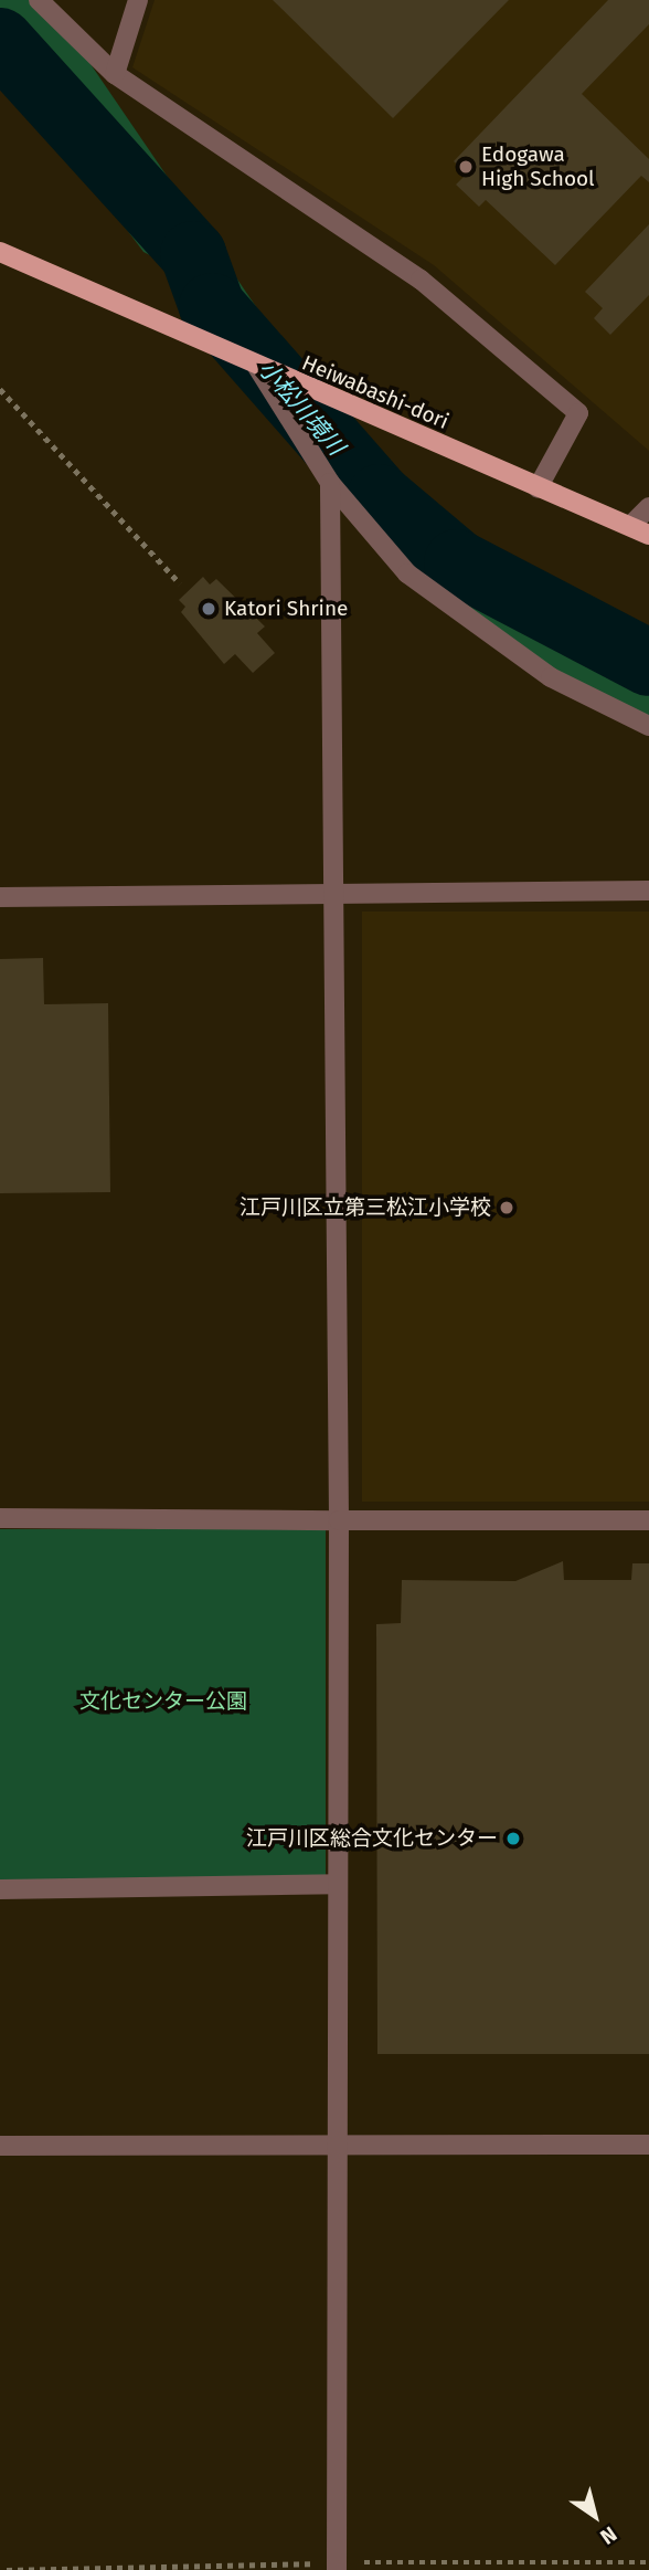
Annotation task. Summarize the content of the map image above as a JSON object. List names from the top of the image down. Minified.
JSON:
{"streets":{"main road":["Heiwabashi-dori"]},"water":["小松川境川"],"parks":["文化センター公園"],"places":["Edogawa High School","Katori Shrine","江戸川区立第三松江小学校","江戸川区総合文化センター"],"north":"bottom right"}
